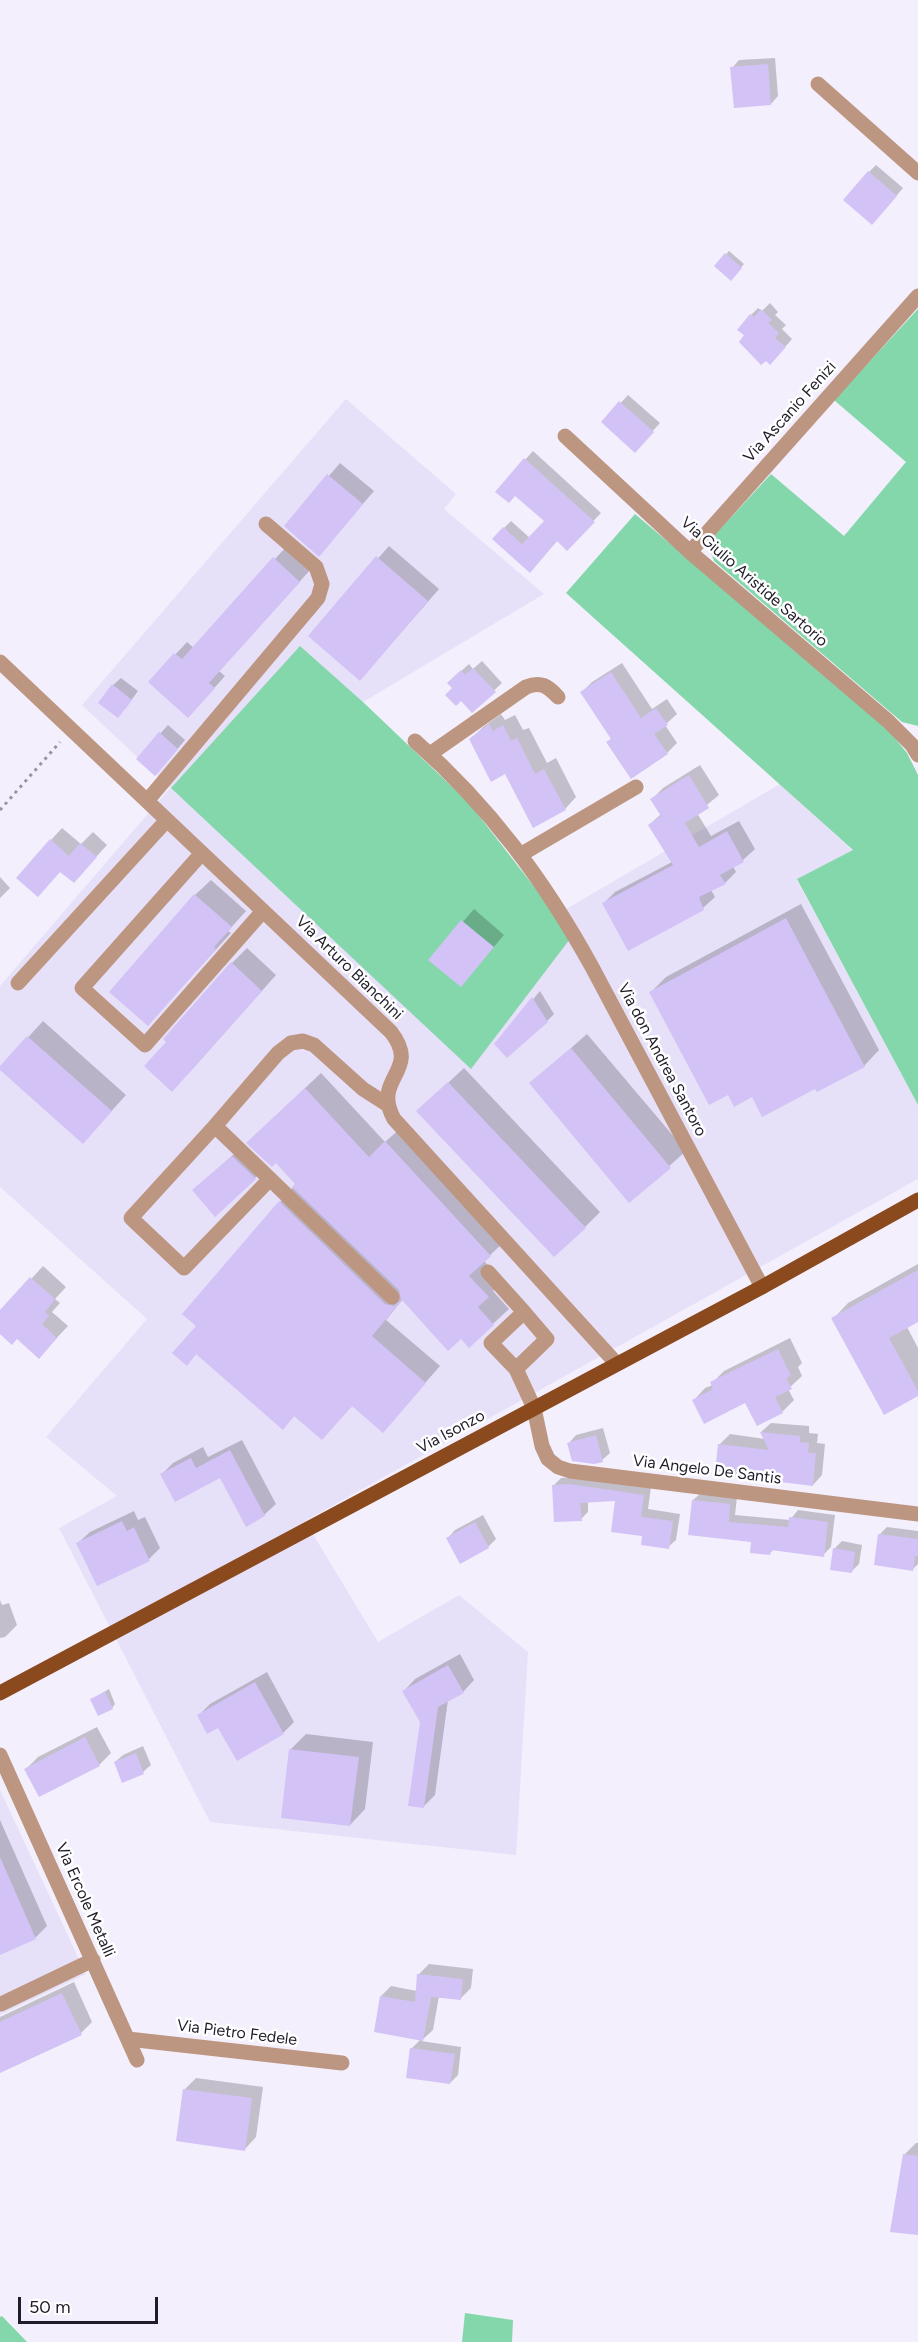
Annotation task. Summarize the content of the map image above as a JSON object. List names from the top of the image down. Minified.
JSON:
{"streets":{"main road":["Via Isonzo"],"street":["Via Ascanio Fenizi","Via Giulio Aristide Sartorio","Via Arturo Bianchini","Via don Andrea Santoro","Via Angelo De Santis","Via Ercole Metalli","Via Pietro Fedele"]},"crossings":[["Via Ascanio Fenizi","Via Giulio Aristide Sartorio"],["Via don Andrea Santoro","Via Isonzo"],["Via Isonzo","Via Angelo De Santis"],["Via Ercole Metalli","Via Pietro Fedele"]],"scale_bar":"50 m"}
